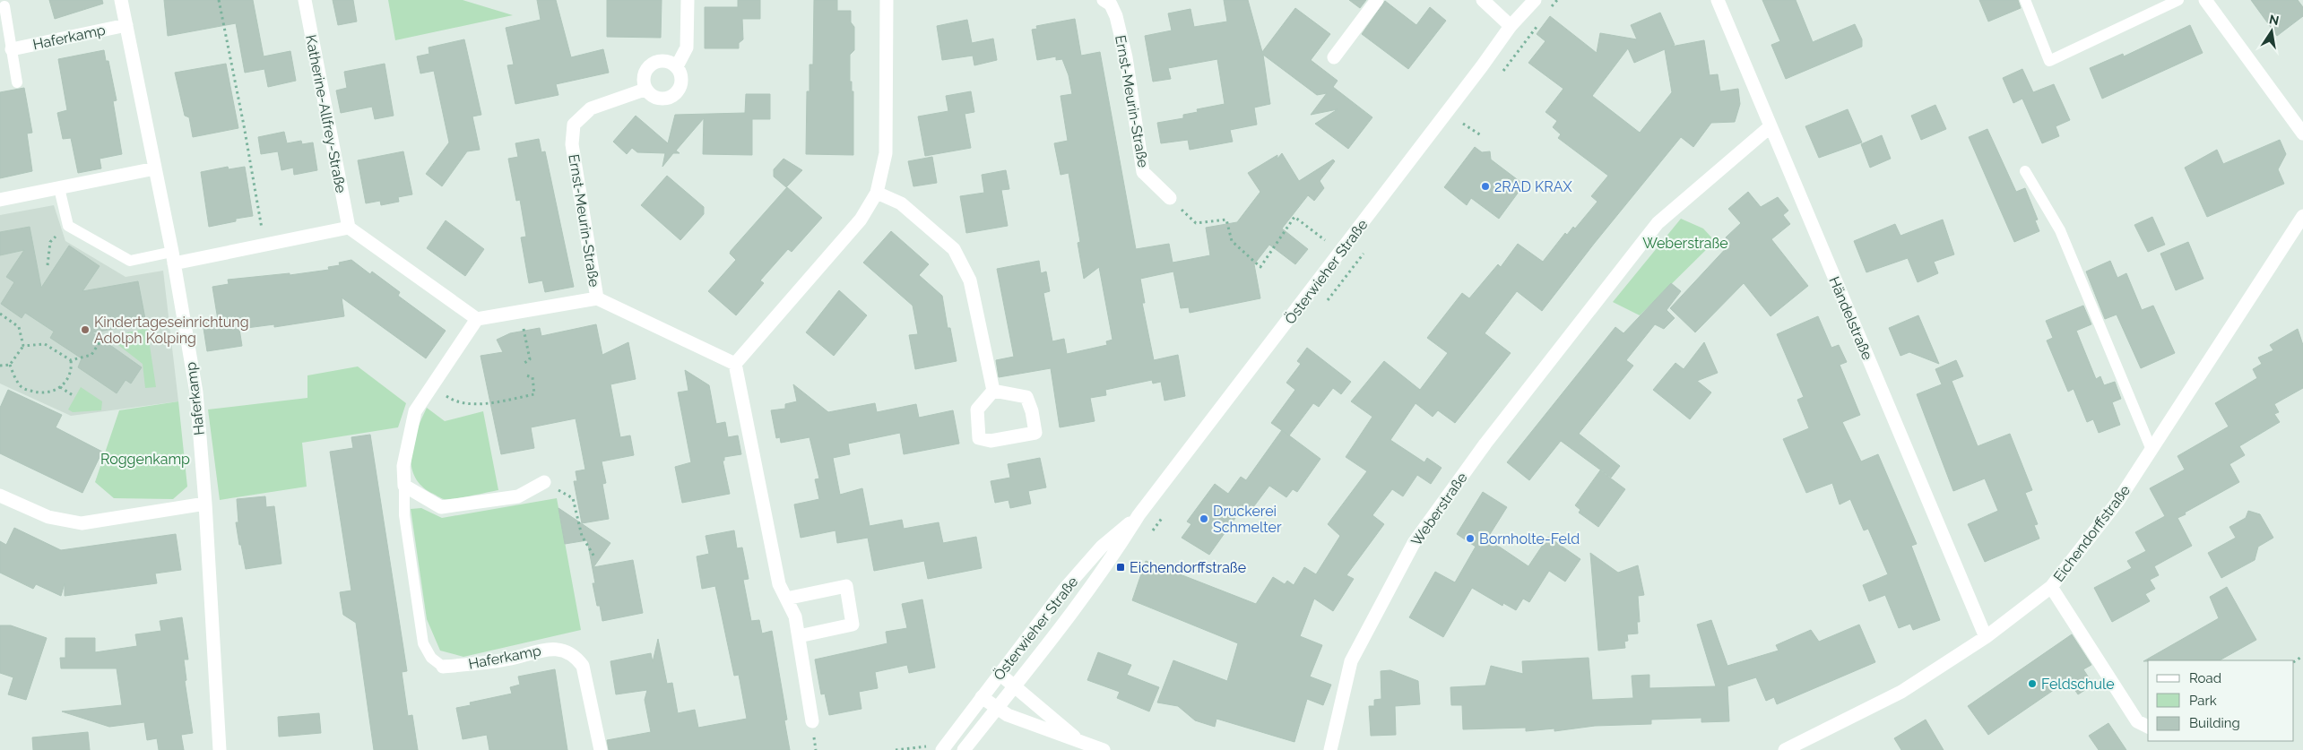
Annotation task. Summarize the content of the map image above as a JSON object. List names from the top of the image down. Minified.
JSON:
{"streets":{"street":["Haferkamp","Ernst-Meurin-Straße","Katherine-Allfrey-Straße","Österwieher Straße","Händelstraße","Weberstraße","Eichendorffstraße"]},"crossings":[["Händelstraße","Weberstraße"],["Händelstraße","Eichendorffstraße"]],"parks":["Weberstraße","Roggenkamp"],"places":{"other":["2RAD KRAX","Kindertageseinrichtung Adolph Kolping","Druckerei Schmelter","Bornholte-Feld","Feldschule"],"transit":["Eichendorffstraße"]},"legend":["Road","Park","Building"],"north":"top"}
